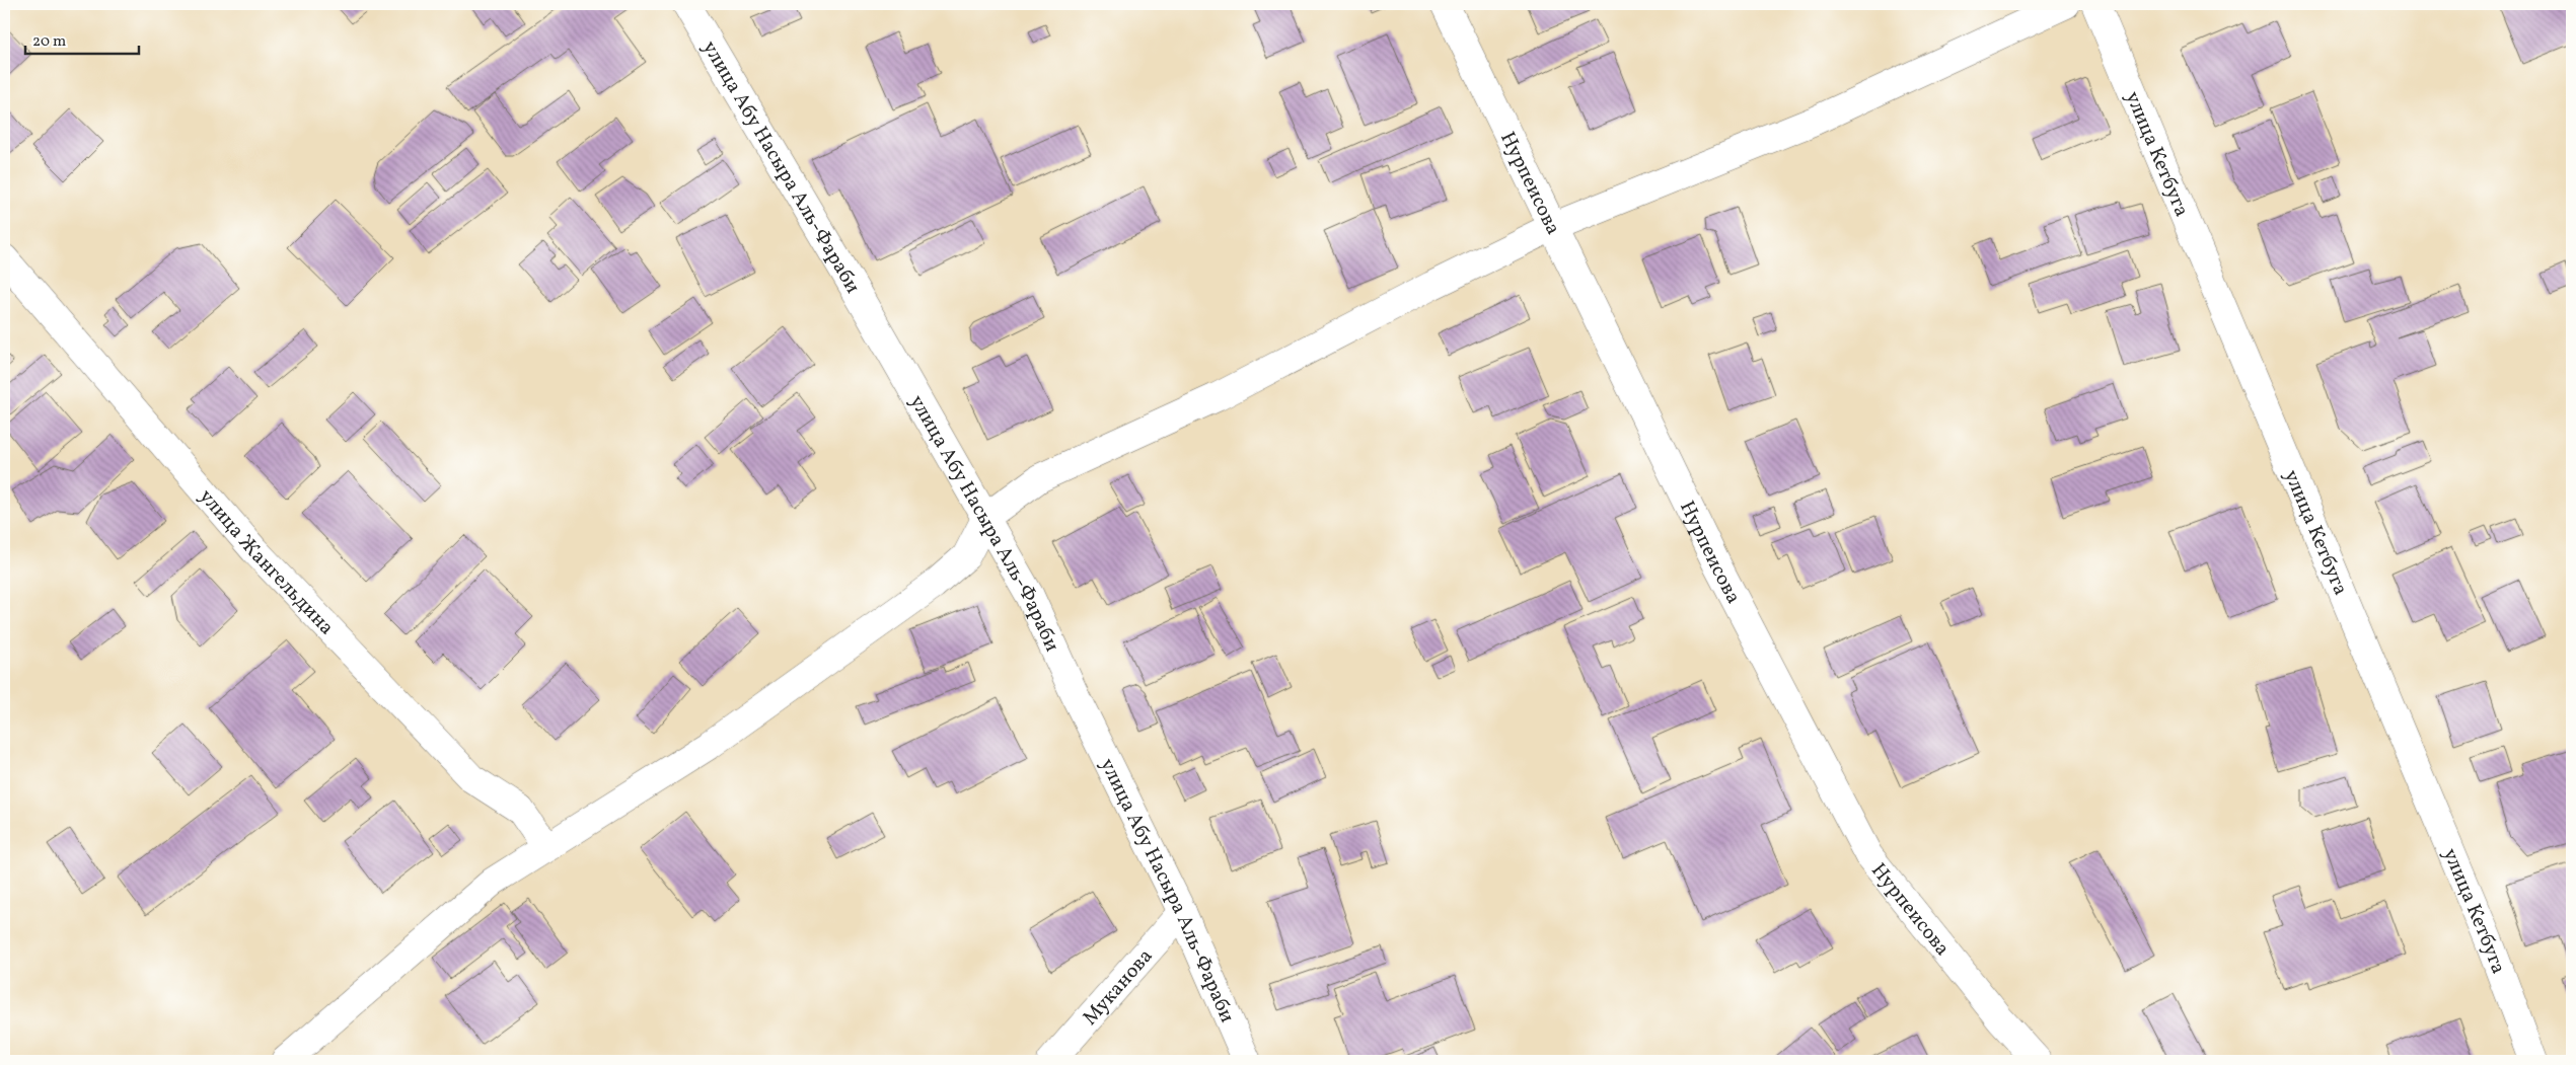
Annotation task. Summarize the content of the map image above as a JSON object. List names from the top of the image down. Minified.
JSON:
{"streets":{"street":["улица Кетбуга","улица Абу Насыра Аль-Фараби","Нурпеисова","улица Жангельдина","Муканова"]},"crossings":[["улица Абу Насыра Аль-Фараби","Муканова"]],"scale_bar":"20 m"}
